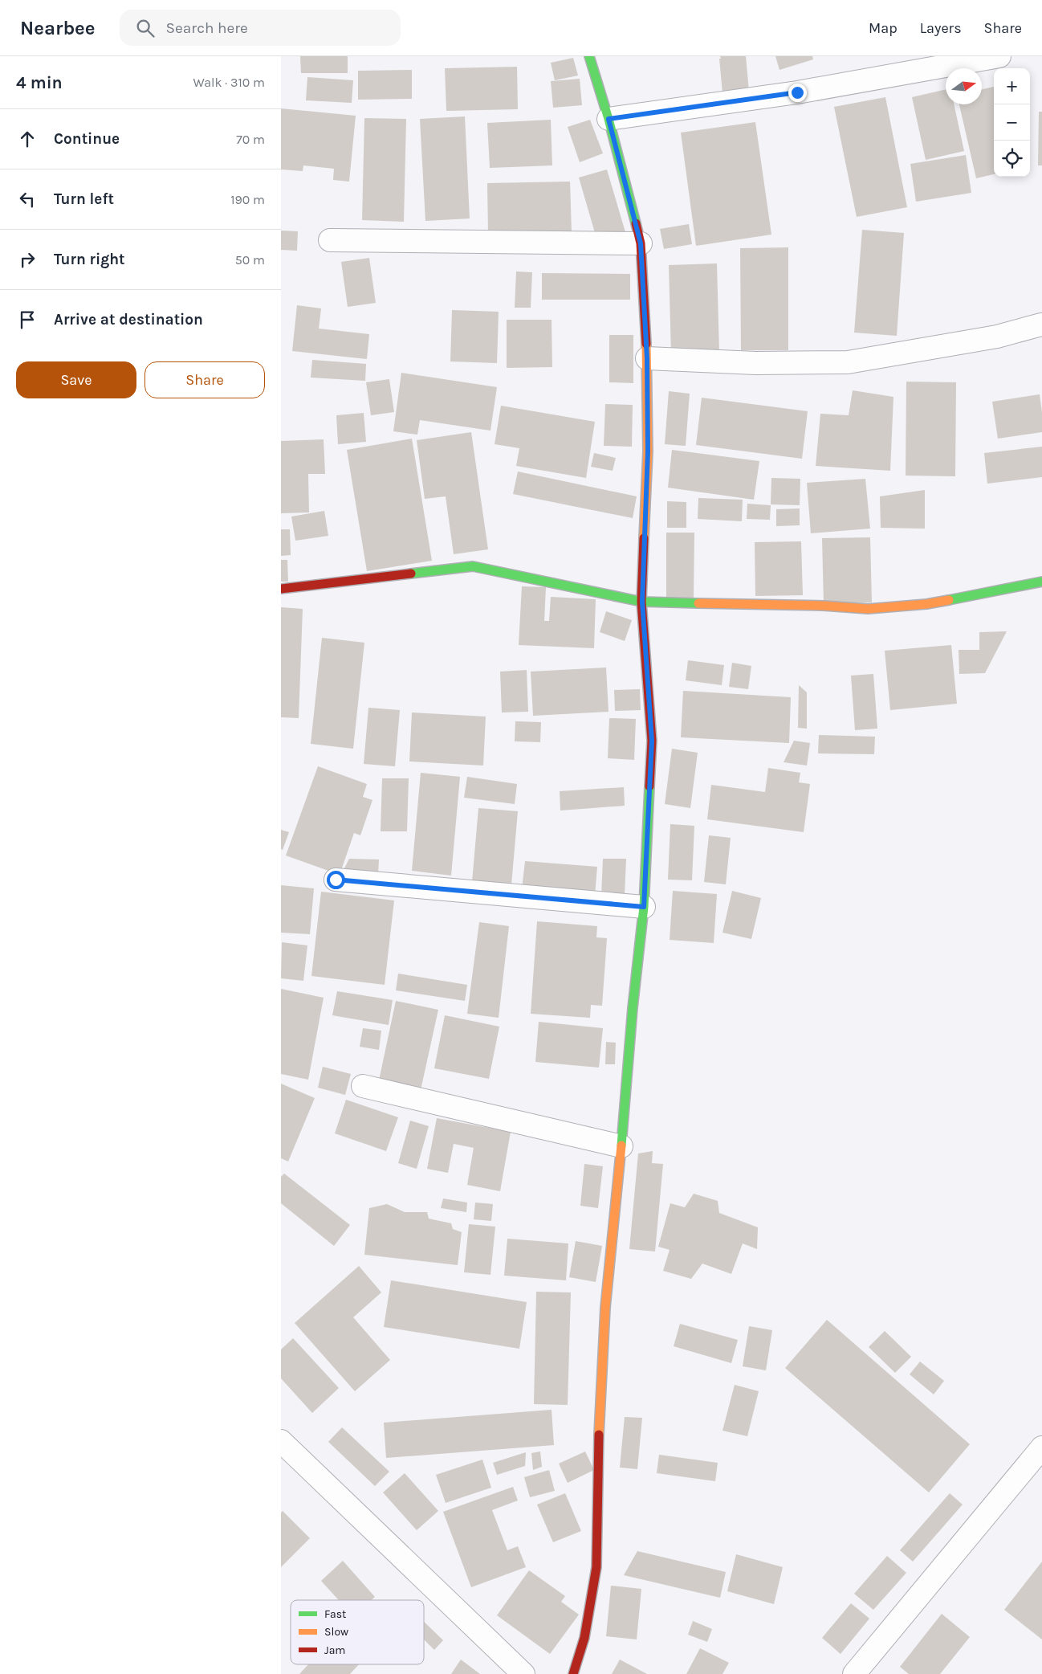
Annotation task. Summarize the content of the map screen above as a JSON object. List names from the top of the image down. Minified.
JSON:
{"legend":["Fast","Slow","Jam"],"north":"right","page":{"header":"Nearbee","search":"Search here","nav":["Map","Layers","Share"],"heading":["4 min","Walk · 310 m"],"map_buttons":["+","−"],"list":[["Continue","70 m"],["Turn left","190 m"],["Turn right","50 m"],"Arrive at destination"],"buttons":["Save","Share"]}}
